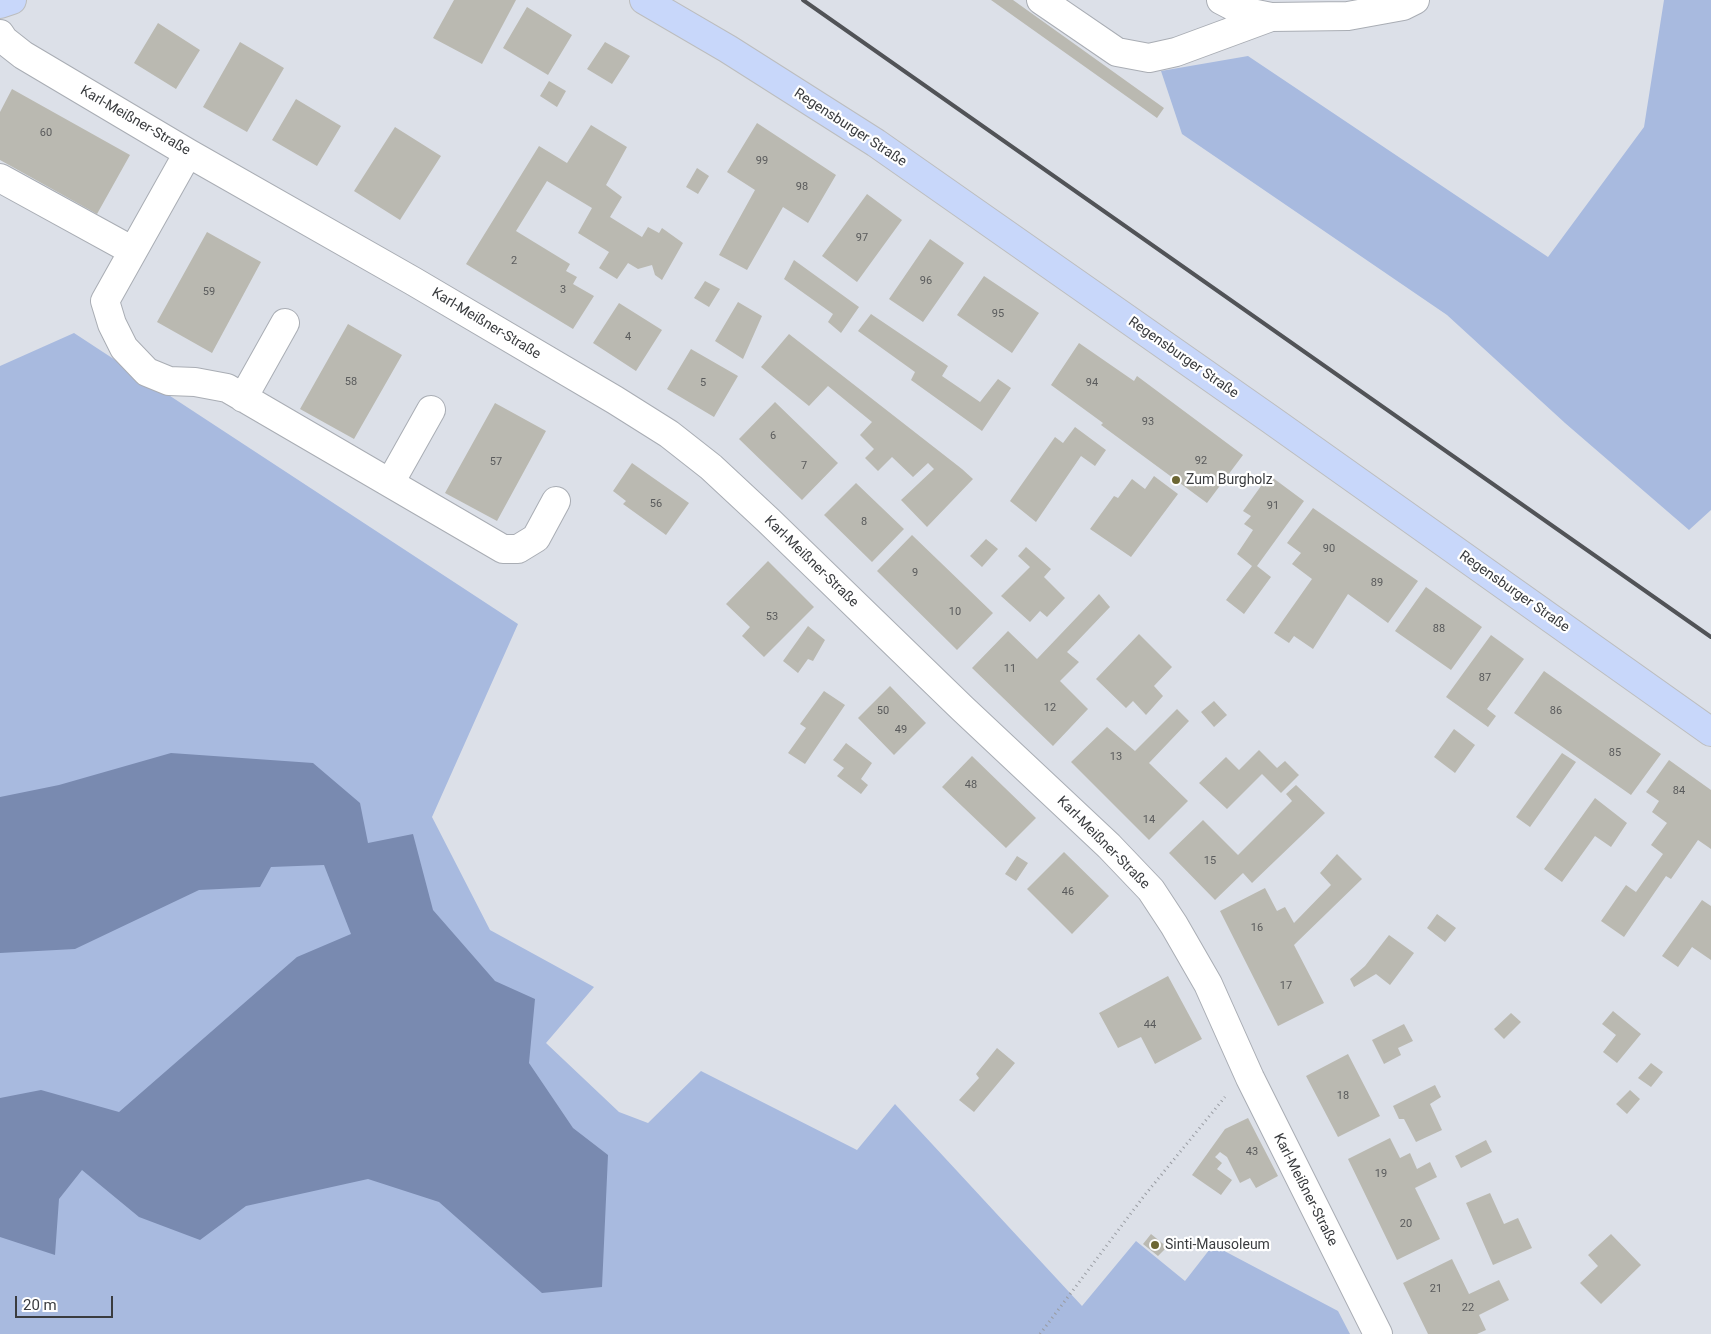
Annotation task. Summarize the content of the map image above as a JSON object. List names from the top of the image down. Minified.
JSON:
{"streets":{"main road":["Regensburger Straße"],"street":["Karl-Meißner-Straße"]},"places":["Zum Burgholz","Sinti-Mausoleum"],"house_numbers":["60","99","98","97","2","96","3","59","95","4","58","5","94","93","6","92","57","7","56","91","8","90","9","89","10","53","88","11","87","12","50","86","49","85","13","48","84","14","15","46","16","17","44","18","43","19","20","21","22"],"scale_bar":"20 m"}
